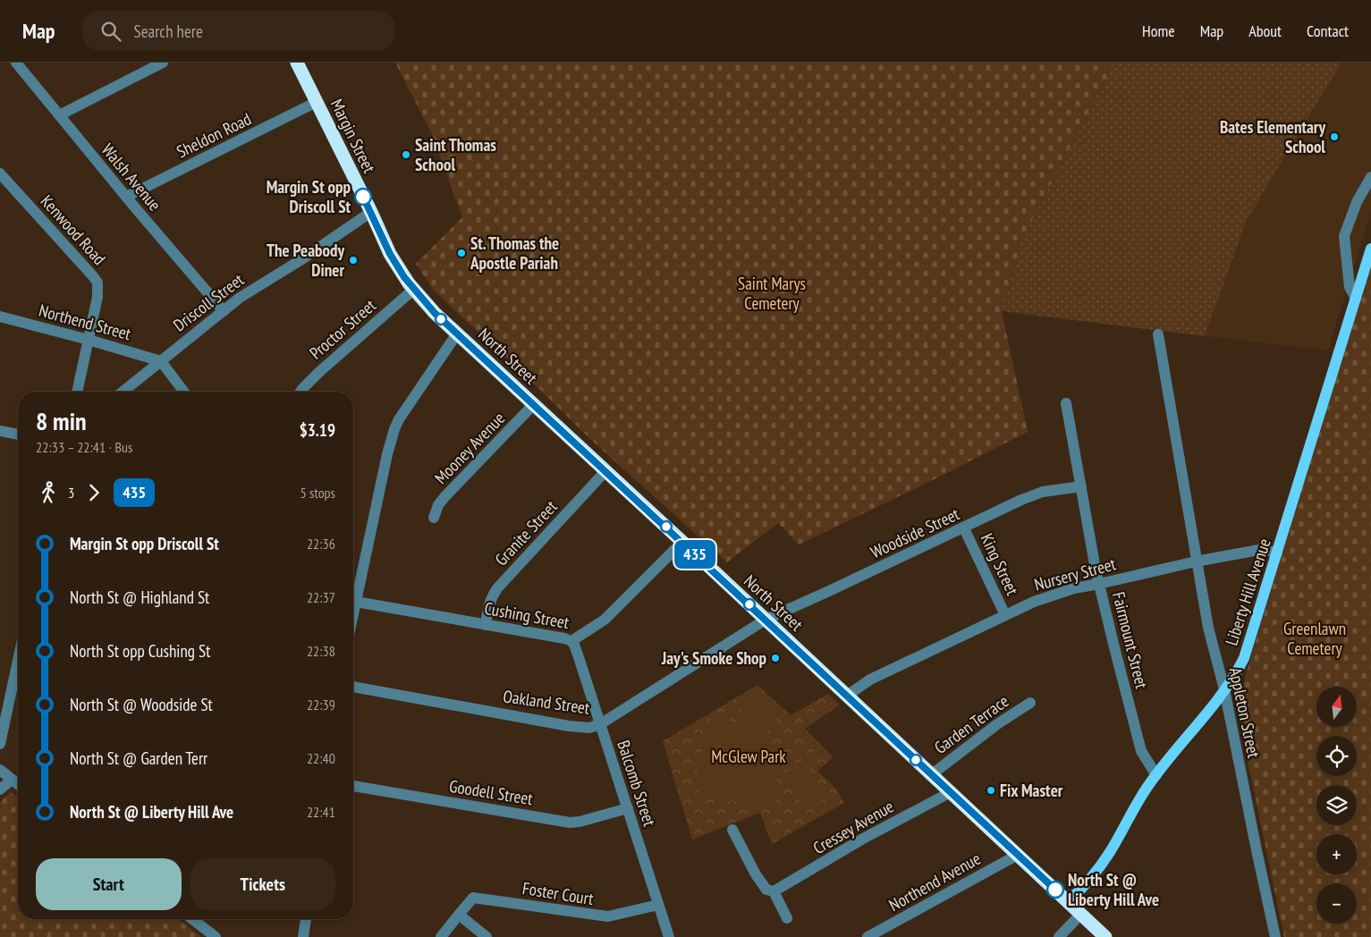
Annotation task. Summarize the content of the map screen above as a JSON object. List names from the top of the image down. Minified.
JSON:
{"streets":{"highway":["Margin Street","North Street"],"main road":["Liberty Hill Avenue"],"street":["Sheldon Road","Walsh Avenue","Kenwood Road","Driscoll Street","Northend Street","Proctor Street","Mooney Avenue","Granite Street","Woodside Street","King Street","Nursery Street","Cushing Street","Fairmount Street","Oakland Street","Appleton Street","Garden Terrace","Balcomb Street","Goodell Street","Cressey Avenue","Northend Avenue","Foster Court"]},"crossings":[["Sheldon Road","Margin Street"],["Sheldon Road","Walsh Avenue"],["Margin Street","Driscoll Street"],["Margin Street","Proctor Street"],["Margin Street","North Street"],["Walsh Avenue","Driscoll Street"],["Kenwood Road","Northend Street"],["Driscoll Street","Northend Street"],["Proctor Street","North Street"],["North Street","Mooney Avenue"],["North Street","Granite Street"],["North Street","Woodside Street"],["North Street","Nursery Street"],["North Street","Liberty Hill Avenue"],["North Street","Cushing Street"],["North Street","Oakland Street"],["North Street","Garden Terrace"],["North Street","Cressey Avenue"],["North Street","Northend Avenue"],["Granite Street","Cushing Street"],["Woodside Street","King Street"],["Woodside Street","Fairmount Street"],["Woodside Street","Oakland Street"],["King Street","Nursery Street"],["Nursery Street","Liberty Hill Avenue"],["Nursery Street","Fairmount Street"],["Nursery Street","Appleton Street"],["Liberty Hill Avenue","Fairmount Street"],["Liberty Hill Avenue","Appleton Street"],["Cushing Street","Balcomb Street"],["Oakland Street","Balcomb Street"],["Balcomb Street","Goodell Street"],["Balcomb Street","Foster Court"]],"parks":["Saint Marys Cemetery","Greenlawn Cemetery","McGlew Park"],"places":["Bates Elementary School","Saint Thomas School","Margin St opp Driscoll St","St. Thomas the Apostle Pariah","The Peabody Diner","Jay's Smoke Shop","Fix Master","North St @ Liberty Hill Ave"],"lines":["bus line 435"],"north":"top","page":{"header":"Map","search":"Search here","nav":["Home","Map","About","Contact"],"on_map":"435","heading":["8 min","22:33 – 22:41 · Bus","$3.19"],"legs":["3","435","5 stops"],"list":[{"name":"Margin St opp Driscoll St","value":"22:36"},{"name":"North St @ Highland St","value":"22:37"},{"name":"North St opp Cushing St","value":"22:38"},{"name":"North St @ Woodside St","value":"22:39"},{"name":"North St @ Garden Terr","value":"22:40"},{"name":"North St @ Liberty Hill Ave","value":"22:41"}],"map_buttons":["+","−"],"buttons":["Start","Tickets"]}}
